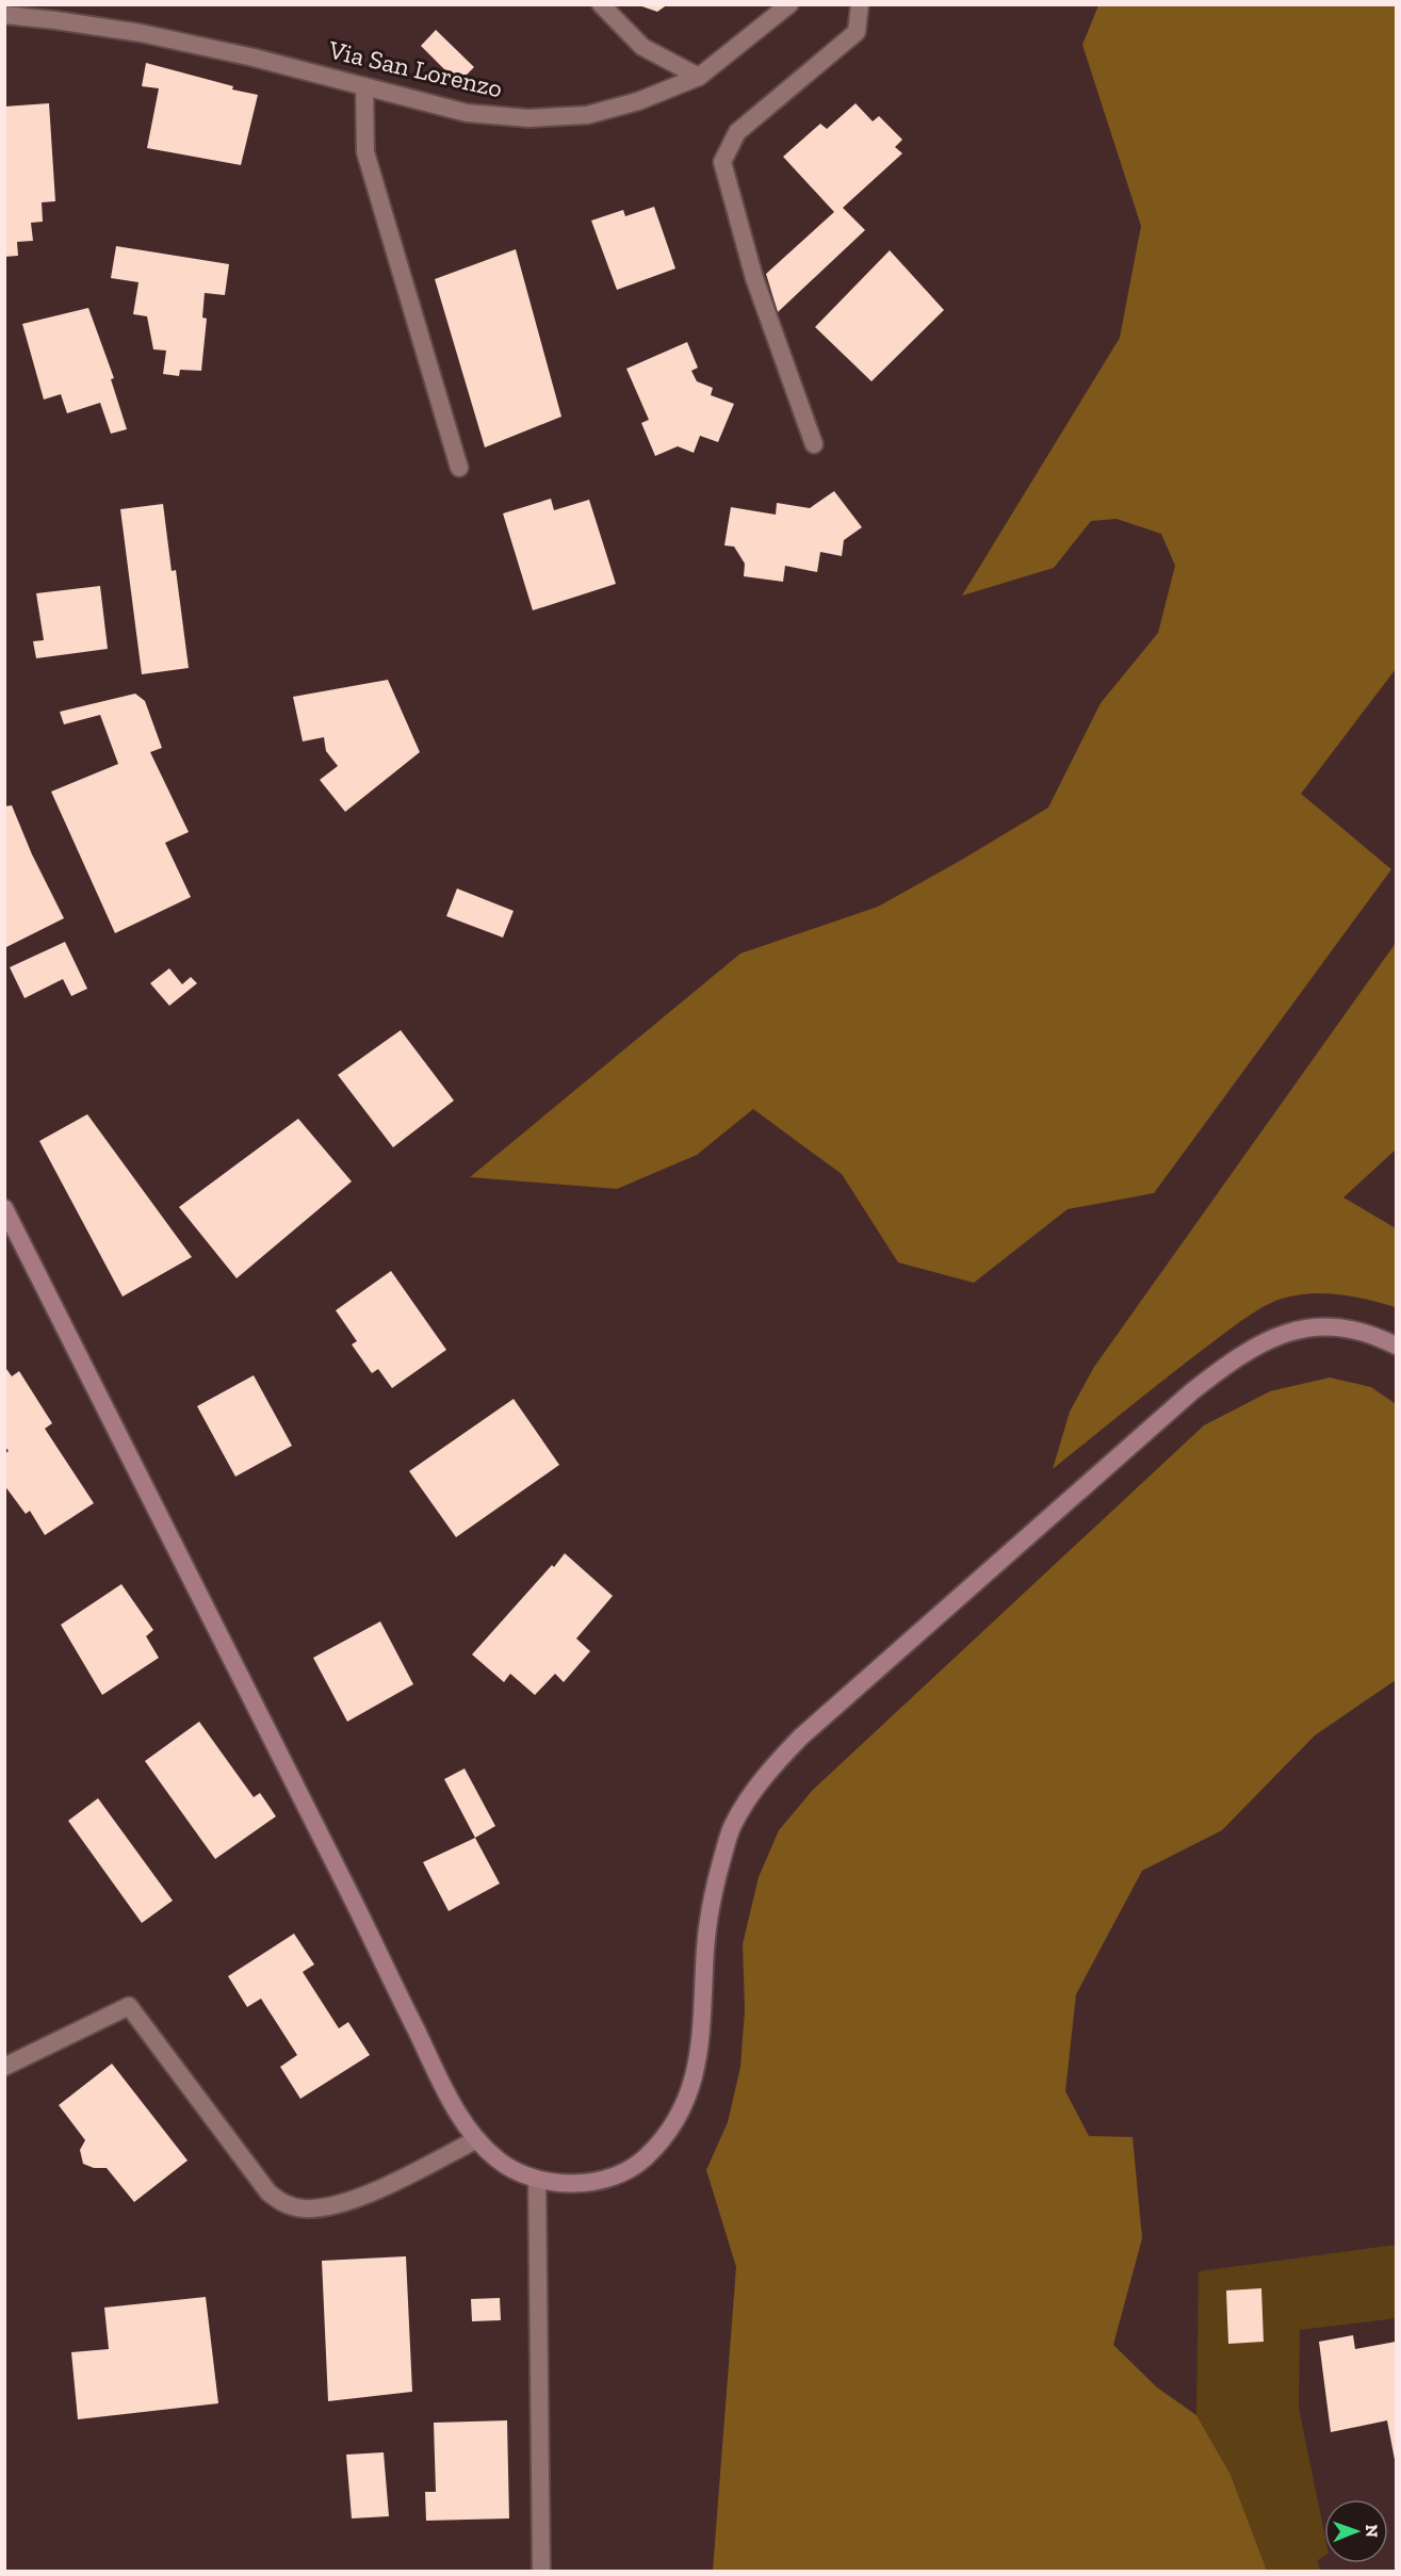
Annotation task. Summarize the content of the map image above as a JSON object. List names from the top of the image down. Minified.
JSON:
{"streets":{"street":["Via San Lorenzo"]},"north":"right"}
